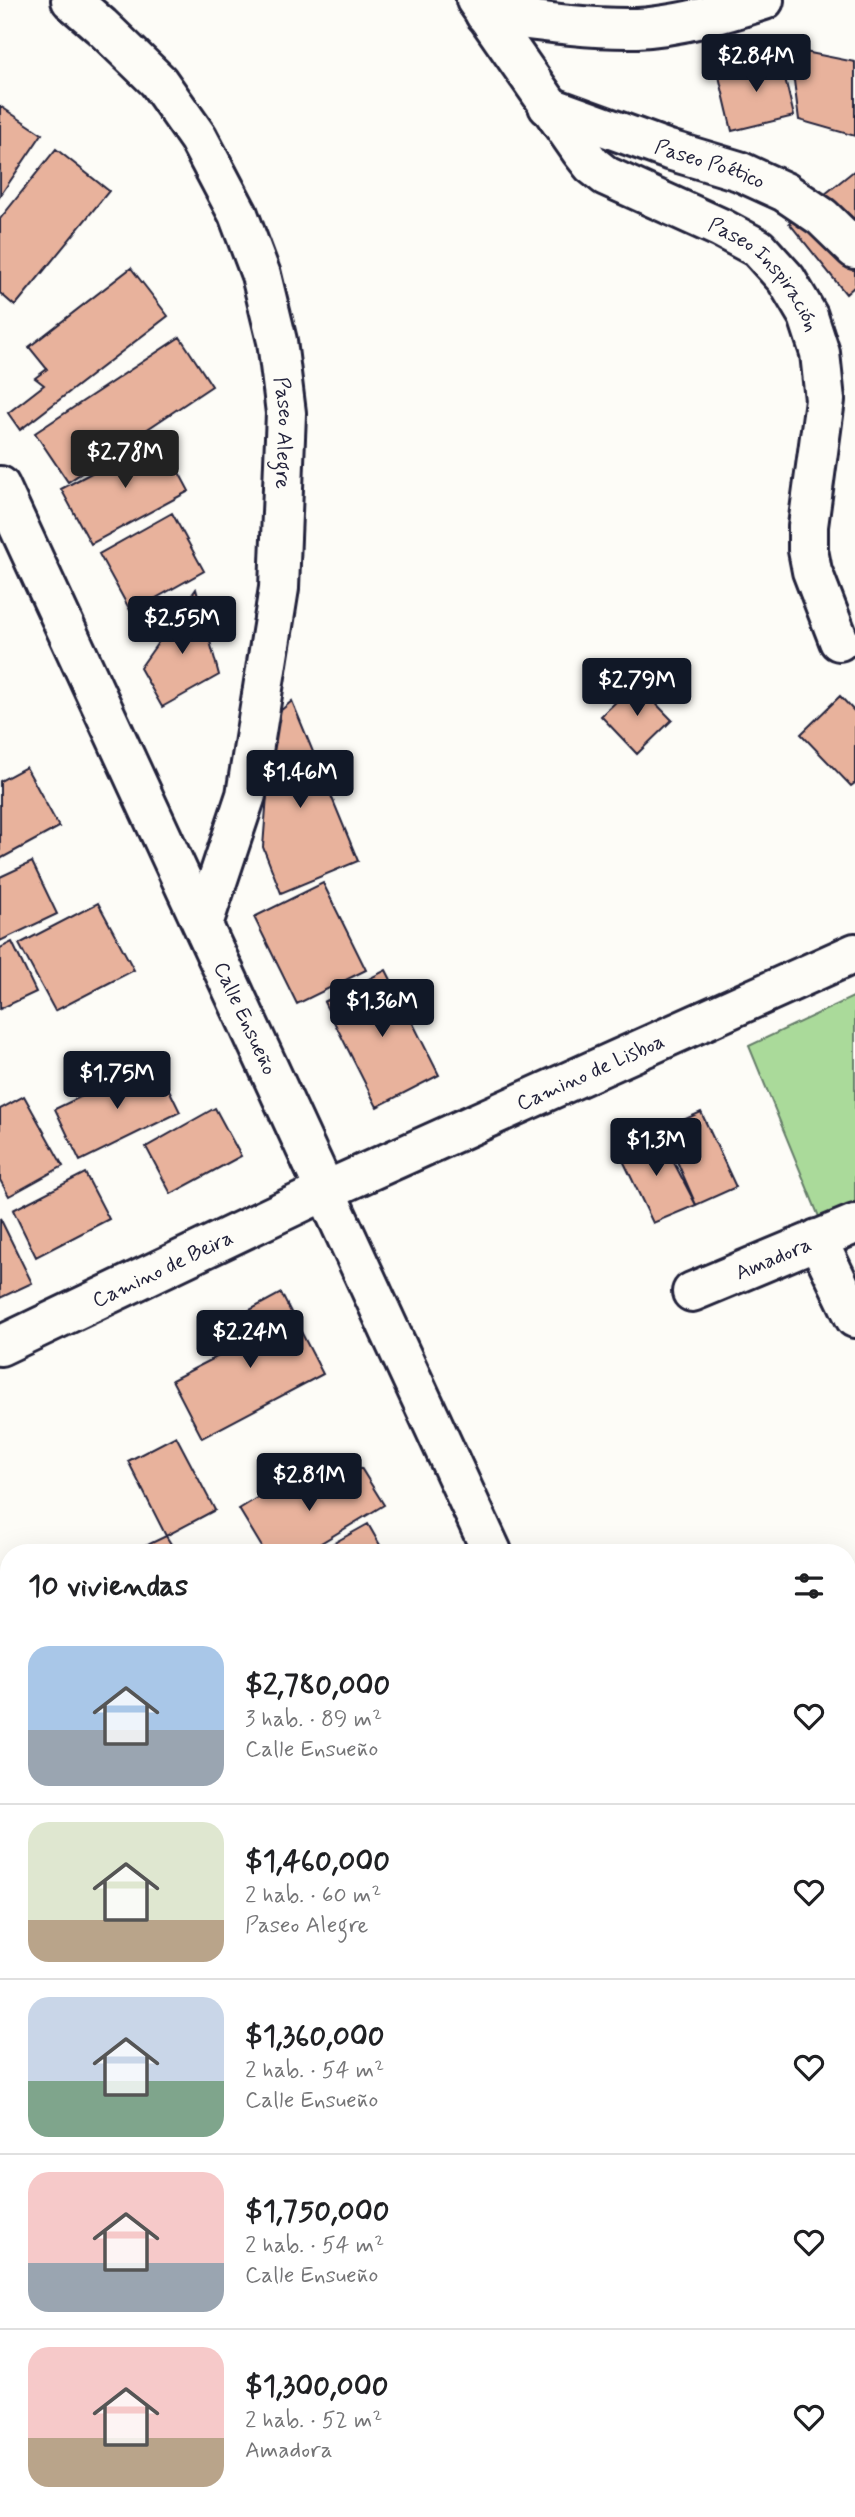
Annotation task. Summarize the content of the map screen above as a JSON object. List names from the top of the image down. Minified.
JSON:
{"streets":{"street":["Paseo Poético","Paseo Inspiración","Paseo Alegre","Calle Ensueño","Camino de Lisboa","Amadora","Camino de Beira"]},"crossings":[["Paseo Poético","Paseo Inspiración"],["Paseo Alegre","Calle Ensueño"],["Calle Ensueño","Camino de Lisboa"],["Calle Ensueño","Camino de Beira"],["Camino de Lisboa","Camino de Beira"]],"page":{"price":["$2.84M","$2.78M","$2.55M","$2.79M","$1.46M","$1.36M","$1.75M","$1.3M","$2.24M","$2.81M"],"heading":"10 viviendas","list":[{"name":"$2,780,000","note":"3 hab. · 89 m² · Calle Ensueño"},{"name":"$1,460,000","note":"2 hab. · 60 m² · Paseo Alegre"},{"name":"$1,360,000","note":"2 hab. · 54 m² · Calle Ensueño"},{"name":"$1,750,000","note":"2 hab. · 54 m² · Calle Ensueño"},{"name":"$1,300,000","note":"2 hab. · 52 m² · Amadora"}]}}
